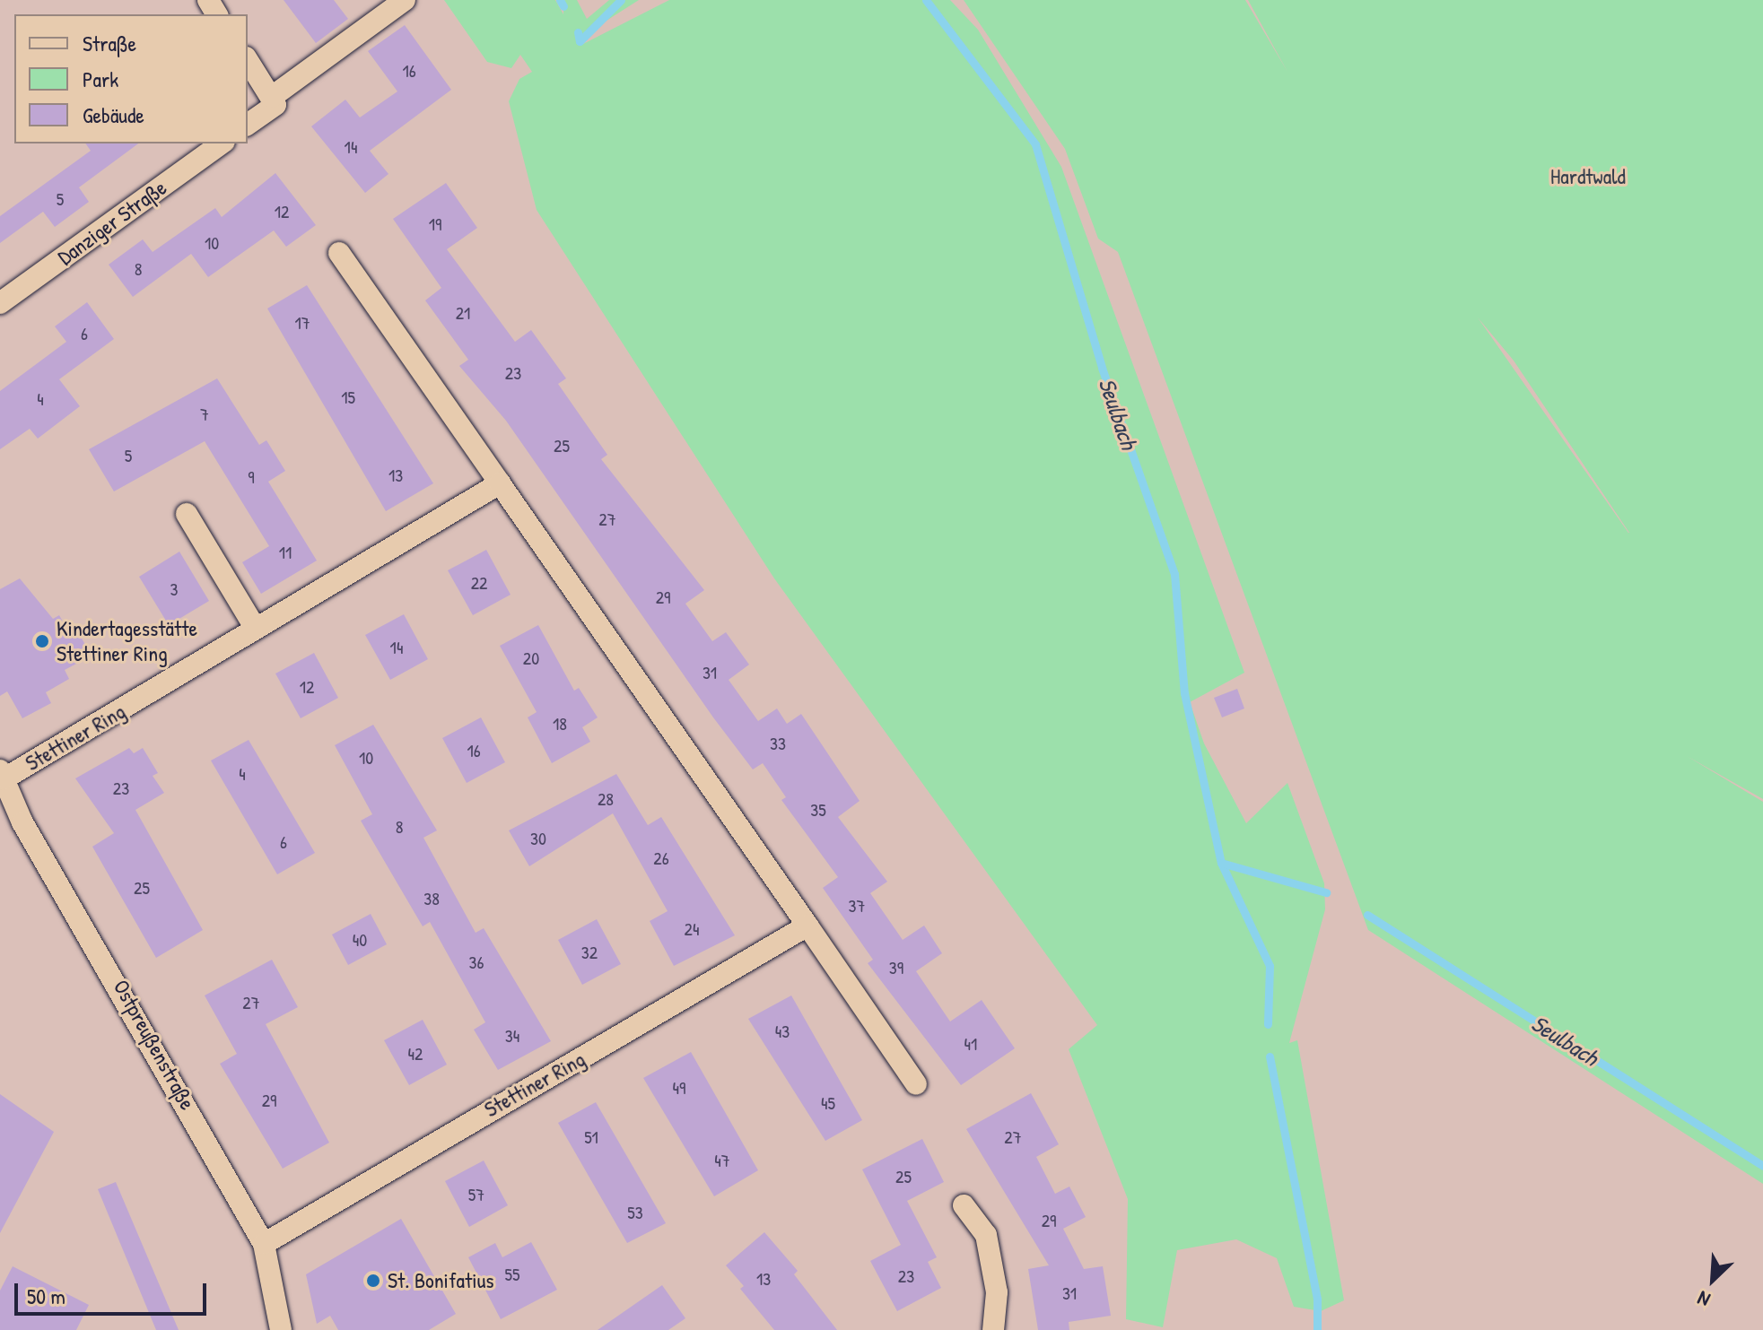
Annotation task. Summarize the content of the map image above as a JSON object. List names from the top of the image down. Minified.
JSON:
{"streets":{"street":["Danziger Straße","Stettiner Ring","Ostpreußenstraße"]},"crossings":[["Stettiner Ring","Ostpreußenstraße"]],"water":["Seulbach"],"parks":["Hardtwald"],"places":["Kindertagesstätte Stettiner Ring","St. Bonifatius"],"house_numbers":["16","14","5","12","19","10","8","21","17","6","23","15","4","7","25","5","13","9","27","11","22","3","29","14","20","31","12","18","33","16","10","4","23","28","35","8","30","6","26","25","38","37","24","40","32","36","39","27","43","34","41","42","49","29","45","51","27","47","25","57","53","29","55","23","13","31"],"legend":["Straße","Park","Gebäude"],"scale_bar":"50 m","north":"bottom left"}
